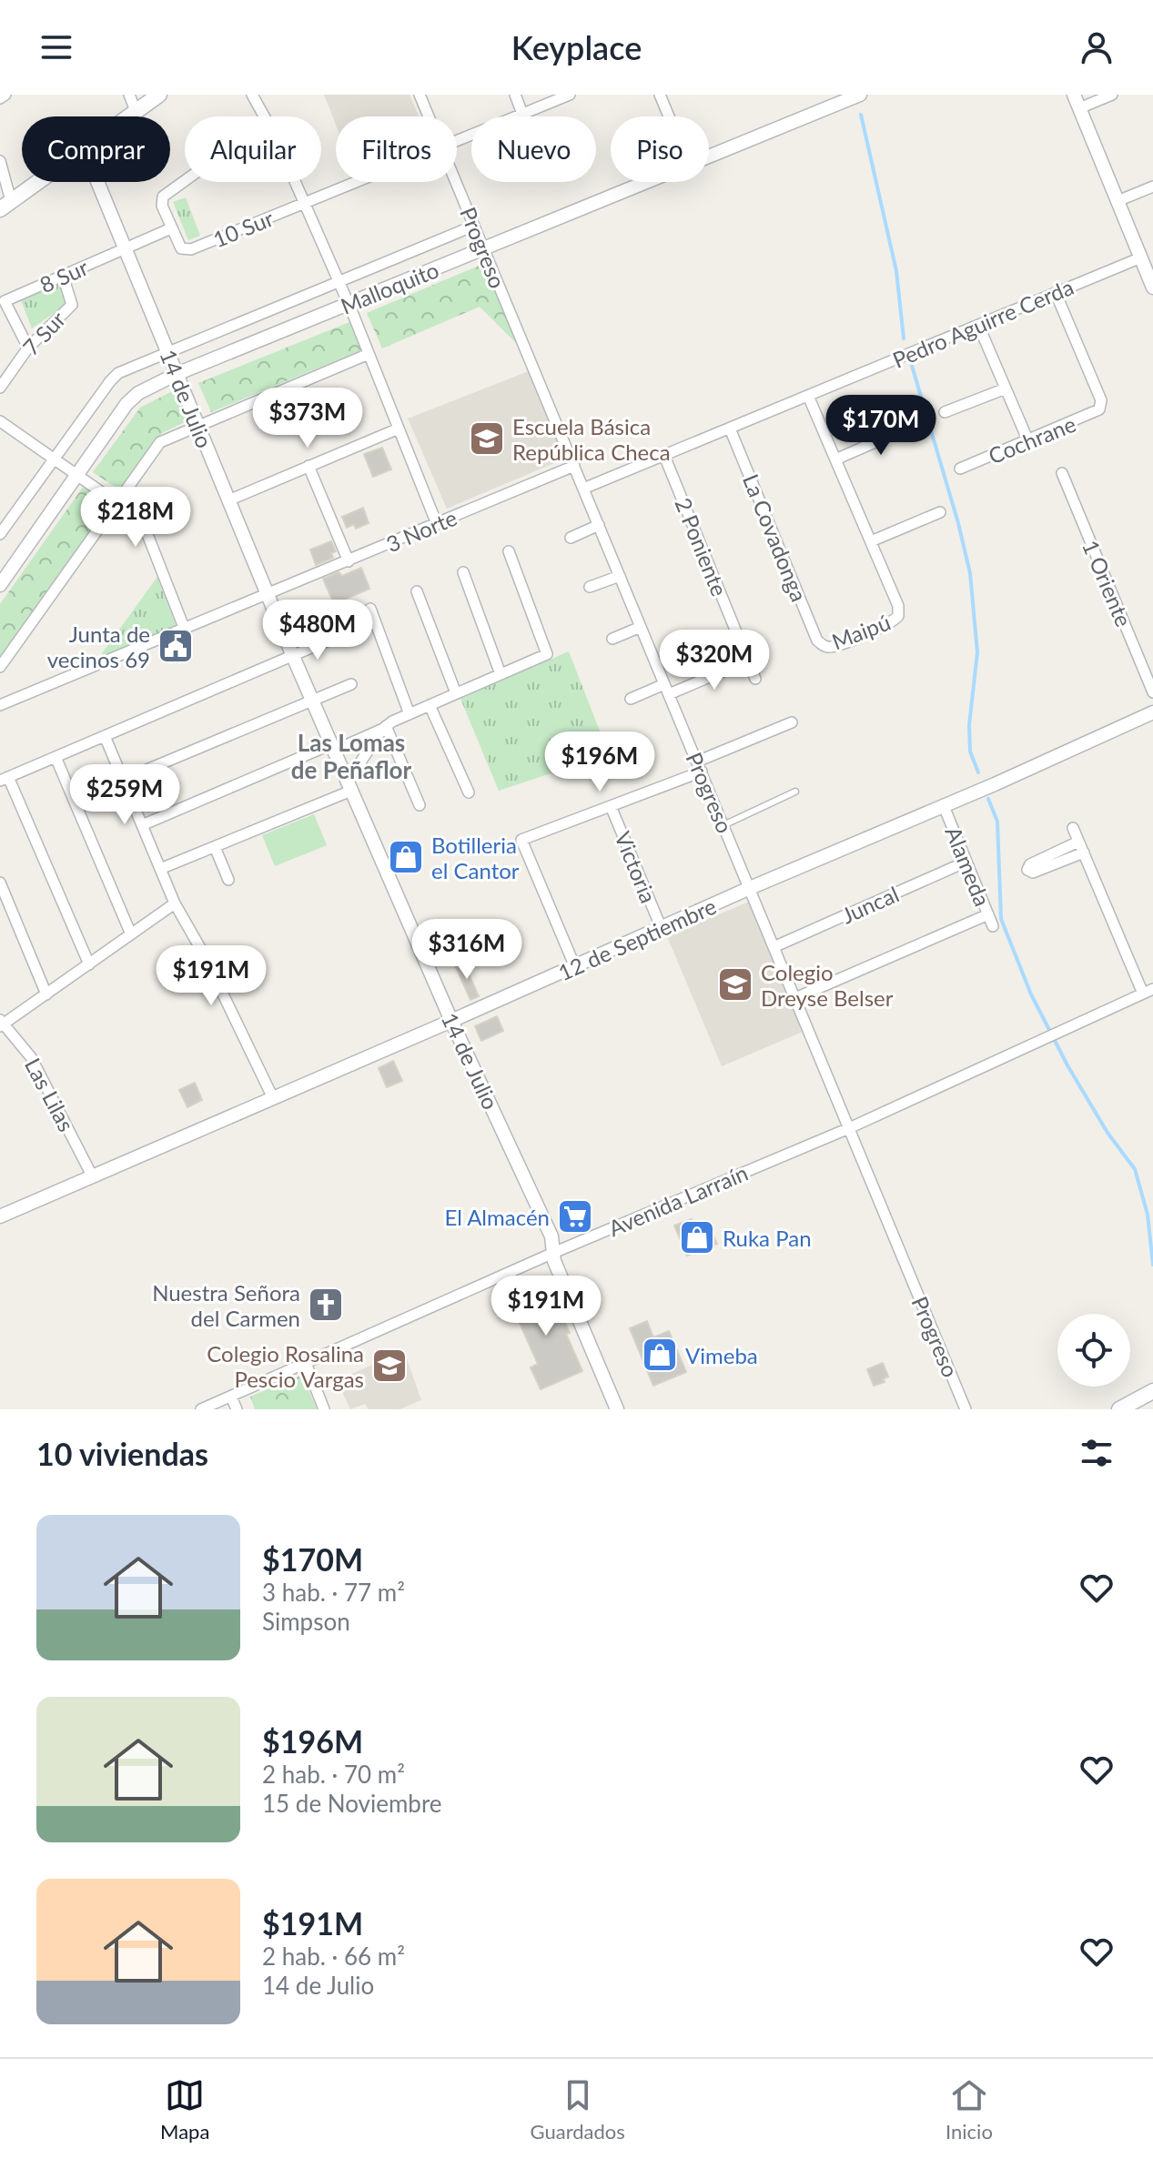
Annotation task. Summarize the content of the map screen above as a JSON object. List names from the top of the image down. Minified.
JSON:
{"streets":{"street":["10 Sur","Progreso","8 Sur","Malloquito","Pedro Aguirre Cerda","7 Sur","14 de Julio","Cochrane","3 Norte","La Covadonga","2 Poniente","1 Oriente","Maipú","Alameda","Victoria","Juncal","12 de Septiembre","Las Lilas","Avenida Larraín"]},"crossings":[["10 Sur","8 Sur"],["Progreso","Malloquito"],["Progreso","Pedro Aguirre Cerda"],["Progreso","3 Norte"],["Progreso","Juncal"],["Progreso","12 de Septiembre"],["Progreso","Avenida Larraín"],["8 Sur","7 Sur"],["8 Sur","14 de Julio"],["Malloquito","14 de Julio"],["Pedro Aguirre Cerda","Cochrane"],["Pedro Aguirre Cerda","La Covadonga"],["Pedro Aguirre Cerda","2 Poniente"],["14 de Julio","3 Norte"],["14 de Julio","12 de Septiembre"],["14 de Julio","Avenida Larraín"],["La Covadonga","Maipú"],["Alameda","Juncal"],["Alameda","12 de Septiembre"],["Victoria","12 de Septiembre"],["12 de Septiembre","Las Lilas"]],"districts":["Las Lomas de Peñaflor"],"places":{"school or university":["Escuela Básica República Checa","Colegio Dreyse Belser","Colegio Rosalina Pescio Vargas"],"public building":["Junta de vecinos 69"],"shop":["Botilleria el Cantor","Ruka Pan","Vimeba"],"supermarket":["El Almacén"],"church":["Nuestra Señora del Carmen"]},"page":{"header":"Keyplace","chip":["Comprar","Alquilar","Filtros","Nuevo","Piso"],"price":["$373M","$170M","$218M","$480M","$320M","$196M","$259M","$316M","$191M","$191M"],"heading":"10 viviendas","list":[{"name":"$170M","note":"3 hab. · 77 m² · Simpson"},{"name":"$196M","note":"2 hab. · 70 m² · 15 de Noviembre"},{"name":"$191M","note":"2 hab. · 66 m² · 14 de Julio"}],"tabs":["Mapa","Guardados","Inicio"]}}
